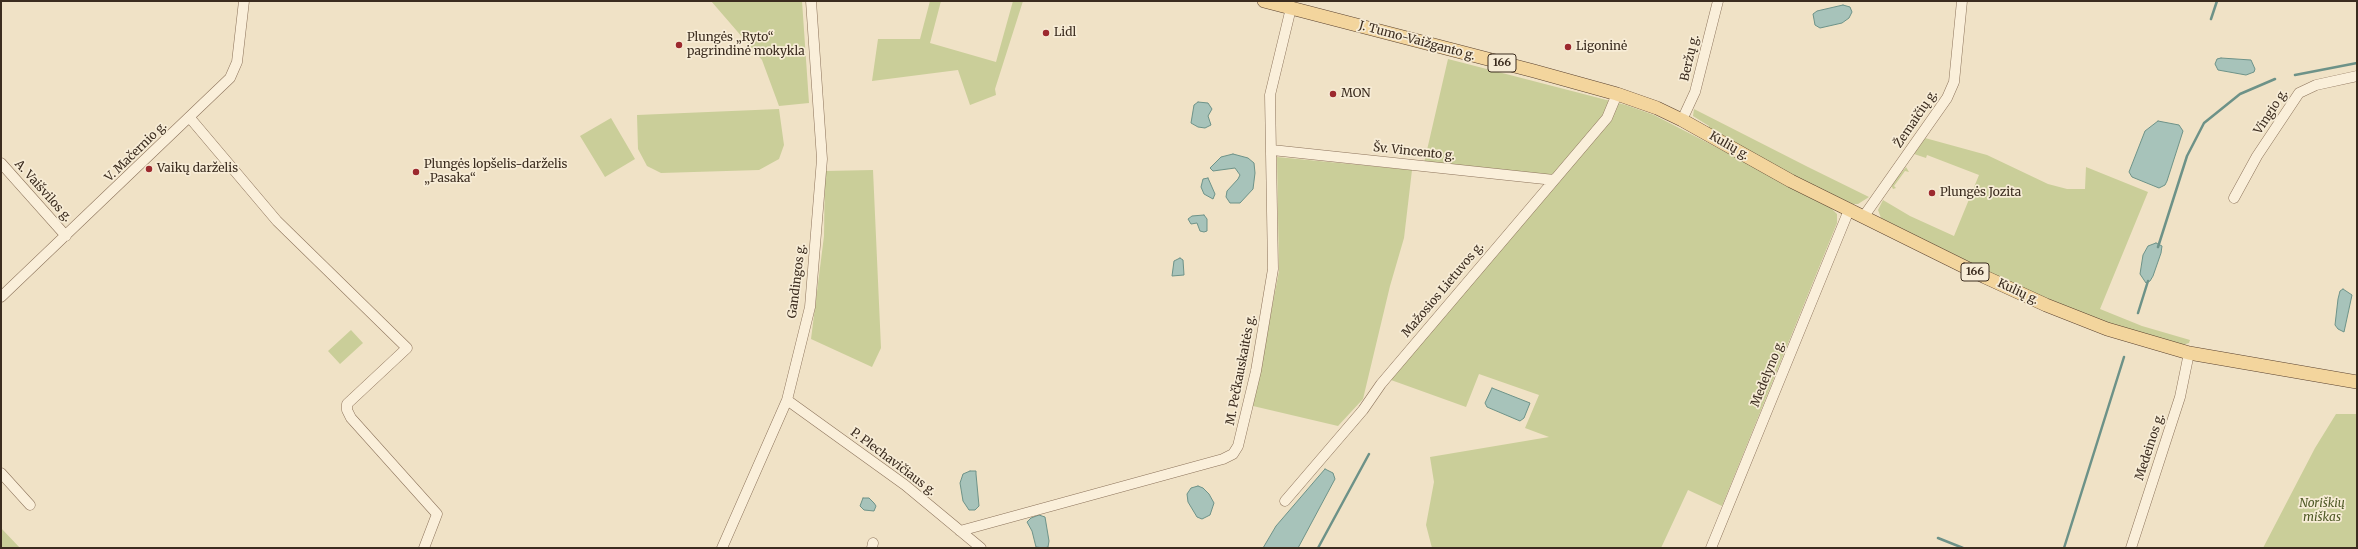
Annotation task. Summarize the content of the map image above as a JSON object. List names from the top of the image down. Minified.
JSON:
{"streets":{"main road":["J. Tumo-Vaižganto g.","166","Kulių g."],"street":["Beržų g.","Vingio g.","Žemaičių g.","V. Mačernio g.","Šv. Vincento g.","A. Vaišvilos g.","Gandingos g.","Mažosios Lietuvos g.","M. Pečkauskaitės g.","Medelyno g.","Medeinos g.","P. Plechavičiaus g."]},"crossings":[["J. Tumo-Vaižganto g.","Kulių g."],["J. Tumo-Vaižganto g.","Mažosios Lietuvos g."],["J. Tumo-Vaižganto g.","M. Pečkauskaitės g."],["Beržų g.","Kulių g."],["Žemaičių g.","Kulių g."],["Kulių g.","Mažosios Lietuvos g."],["Kulių g.","Medelyno g."],["Kulių g.","Medeinos g."],["V. Mačernio g.","A. Vaišvilos g."],["Šv. Vincento g.","Mažosios Lietuvos g."],["Šv. Vincento g.","M. Pečkauskaitės g."],["Gandingos g.","P. Plechavičiaus g."],["M. Pečkauskaitės g.","P. Plechavičiaus g."]],"parks":["Noriškių miškas"],"places":["Lidl","Plungės „Ryto“ pagrindinė mokykla","Ligoninė","MON","Vaikų darželis","Plungės lopšelis-darželis „Pasaka“","Plungės Jozita"]}
